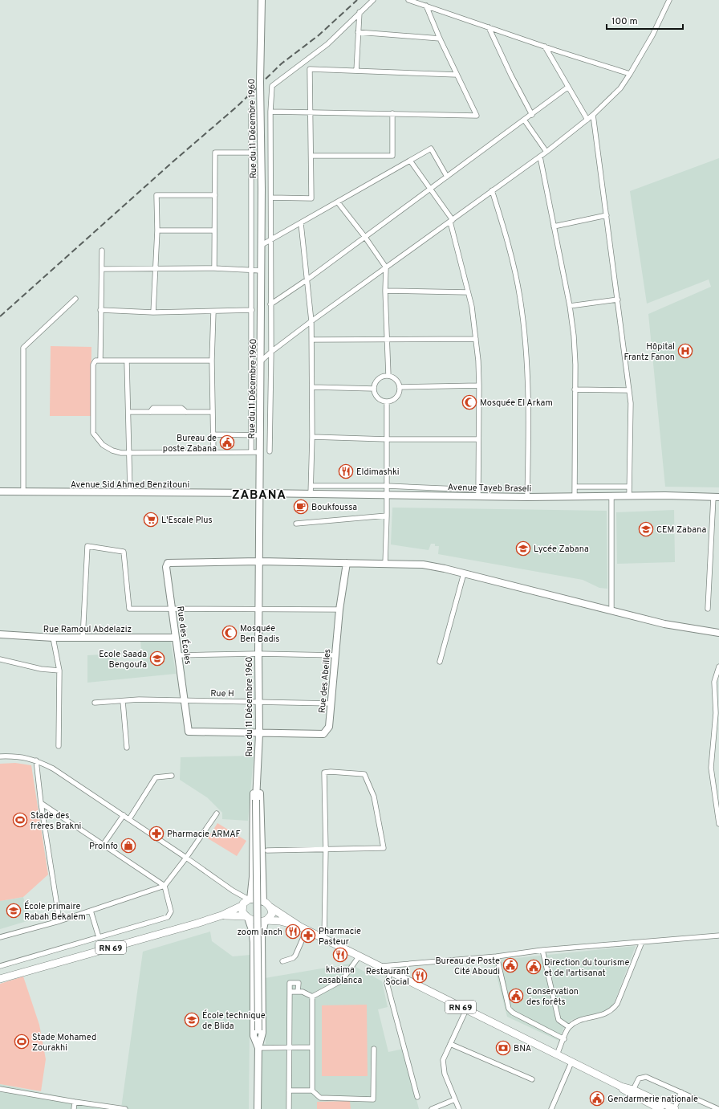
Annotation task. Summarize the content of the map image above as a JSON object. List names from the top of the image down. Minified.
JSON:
{"streets":{"main road":["Rue du 11 Décembre 1960","Avenue Sid Ahmed Benzitouni","Avenue Tayeb Braseli","Rue Ramoul Abdelaziz","Rue des Écoles","Rue des Abeilles","RN 69"],"street":["Rue H"]},"crossings":[["Rue du 11 Décembre 1960","Avenue Sid Ahmed Benzitouni"],["Rue du 11 Décembre 1960","Avenue Tayeb Braseli"],["Rue du 11 Décembre 1960","Rue des Écoles"],["Rue du 11 Décembre 1960","Rue des Abeilles"],["Rue du 11 Décembre 1960","Rue H"],["Avenue Sid Ahmed Benzitouni","Avenue Tayeb Braseli"],["Rue Ramoul Abdelaziz","Rue des Écoles"],["Rue des Écoles","Rue des Abeilles"],["Rue des Écoles","Rue H"],["Rue des Abeilles","Rue H"]],"districts":["ZABANA"],"places":{"hospital":["Hôpital Frantz Fanon"],"mosque":["Mosquée El Arkam","Mosquée Ben Badis"],"public building":["Bureau de poste Zabana","Bureau de Poste Cité Aboudi","Direction du tourisme et de l'artisanat","Conservation des forêts","Gendarmerie nationale"],"restaurant":["Eldimashki","zoom lanch","khaima casablanca","Restaurant Social"],"cafe":["Boukfoussa"],"supermarket":["L'Escale Plus"],"school or university":["CEM Zabana","Lycée Zabana","Ecole Saada Bengoufa","École primaire Rabah Bekalem","École technique de Blida"],"sports":["Stade des frères Brakni","Stade Mohamed Zourakhi"],"pharmacy":["Pharmacie ARMAF","Pharmacie Pasteur"],"shop":["ProInfo"],"bank":["BNA"]},"scale_bar":"100 m"}
